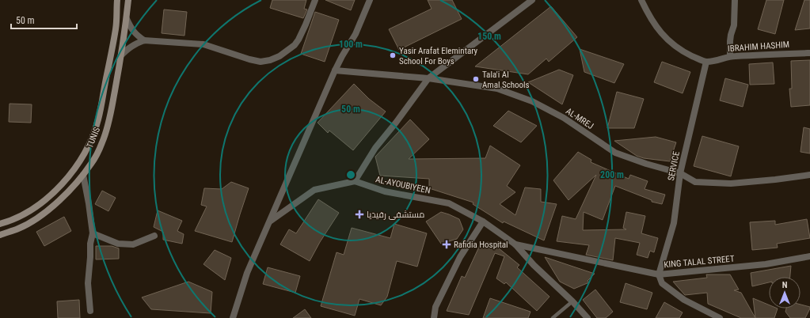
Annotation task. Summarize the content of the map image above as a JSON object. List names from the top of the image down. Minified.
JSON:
{"streets":{"main road":["TUNIS"],"street":["IBRAHIM HASHIM","AL-MREJ","SERVICE","AL-AYOUBIYEEN","KING TALAL STREET"]},"crossings":[["IBRAHIM HASHIM","SERVICE"],["AL-MREJ","SERVICE"],["SERVICE","KING TALAL STREET"],["AL-AYOUBIYEEN","KING TALAL STREET"]],"places":{"other":["Yasir Arafat Elemintary School For Boys","Tala'i Al Amal Schools"],"health":["مستشفى رفيديا","Rafidia Hospital"]},"scale_bar":"50 m","north":"top","rings":["150 m","100 m","50 m","200 m"]}
